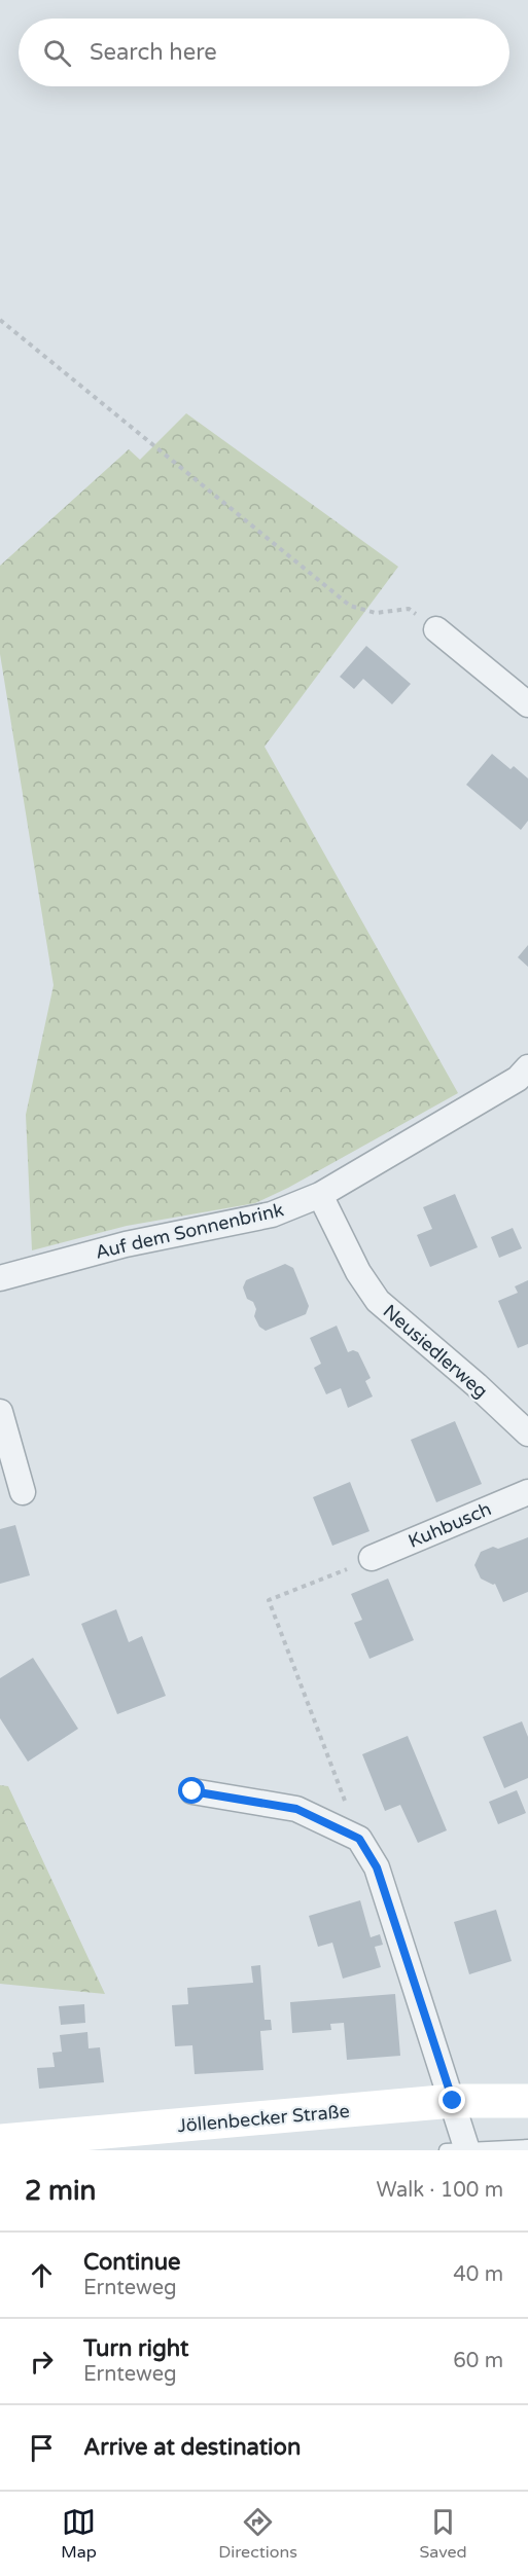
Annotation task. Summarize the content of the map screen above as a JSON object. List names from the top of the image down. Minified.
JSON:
{"streets":{"main road":["Jöllenbecker Straße"],"street":["Auf dem Sonnenbrink","Neusiedlerweg","Kuhbusch"]},"crossings":[["Auf dem Sonnenbrink","Neusiedlerweg"]],"page":{"search":"Search here","heading":["2 min","Walk · 100 m"],"list":[["Continue","Ernteweg","40 m"],["Turn right","Ernteweg","60 m"],"Arrive at destination"],"nav":["Map","Directions","Saved"]}}
